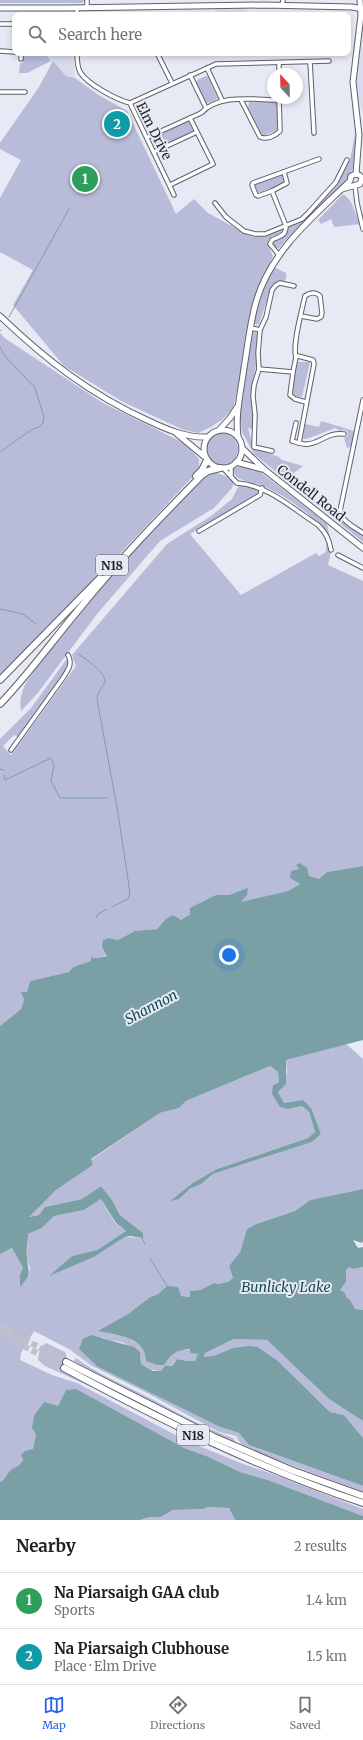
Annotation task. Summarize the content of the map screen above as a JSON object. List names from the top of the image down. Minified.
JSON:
{"streets":{"highway":["N18"],"main road":["Condell Road"],"street":["Elm Drive"]},"crossings":[["Condell Road","N18"]],"water":["Shannon","Bunlicky Lake"],"north":"top","page":{"search":"Search here","pins":["2","1"],"heading":["Nearby","2 results"],"list":[{"mark":"1","name":"Na Piarsaigh GAA club","note":"Sports","value":"1.4 km"},{"mark":"2","name":"Na Piarsaigh Clubhouse","note":"Place · Elm Drive","value":"1.5 km"}],"nav":["Map","Directions","Saved"]}}
